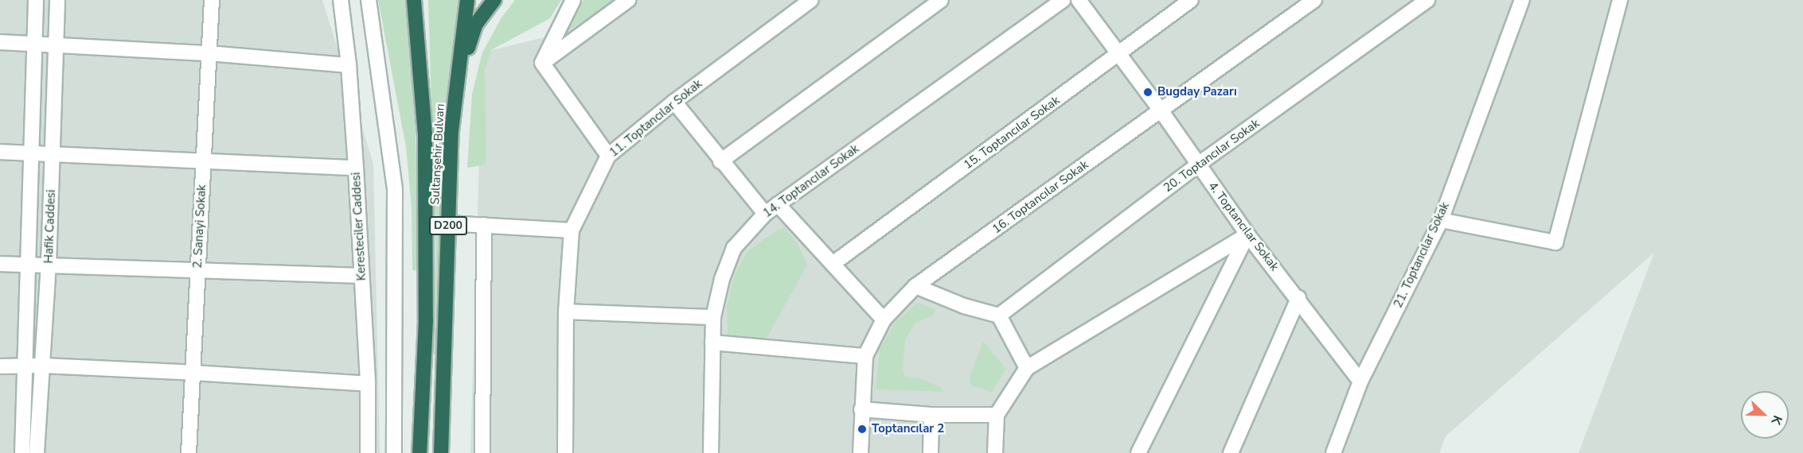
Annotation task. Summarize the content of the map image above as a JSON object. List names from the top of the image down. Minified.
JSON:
{"streets":{"highway":["Sultanşehir Bulvarı","D200"],"street":["11. Toptancılar Sokak","15. Toptancılar Sokak","20. Toptancılar Sokak","14. Toptancılar Sokak","16. Toptancılar Sokak","Hafik Caddesi","2. Sanayi Sokak","Keresteciler Caddesi","4. Toptancılar Sokak","21. Toptancılar Sokak"]},"crossings":[["15. Toptancılar Sokak","4. Toptancılar Sokak"],["20. Toptancılar Sokak","4. Toptancılar Sokak"],["16. Toptancılar Sokak","4. Toptancılar Sokak"],["4. Toptancılar Sokak","21. Toptancılar Sokak"]],"places":["Bugday Pazarı","Toptancılar 2"],"north":"bottom right"}
